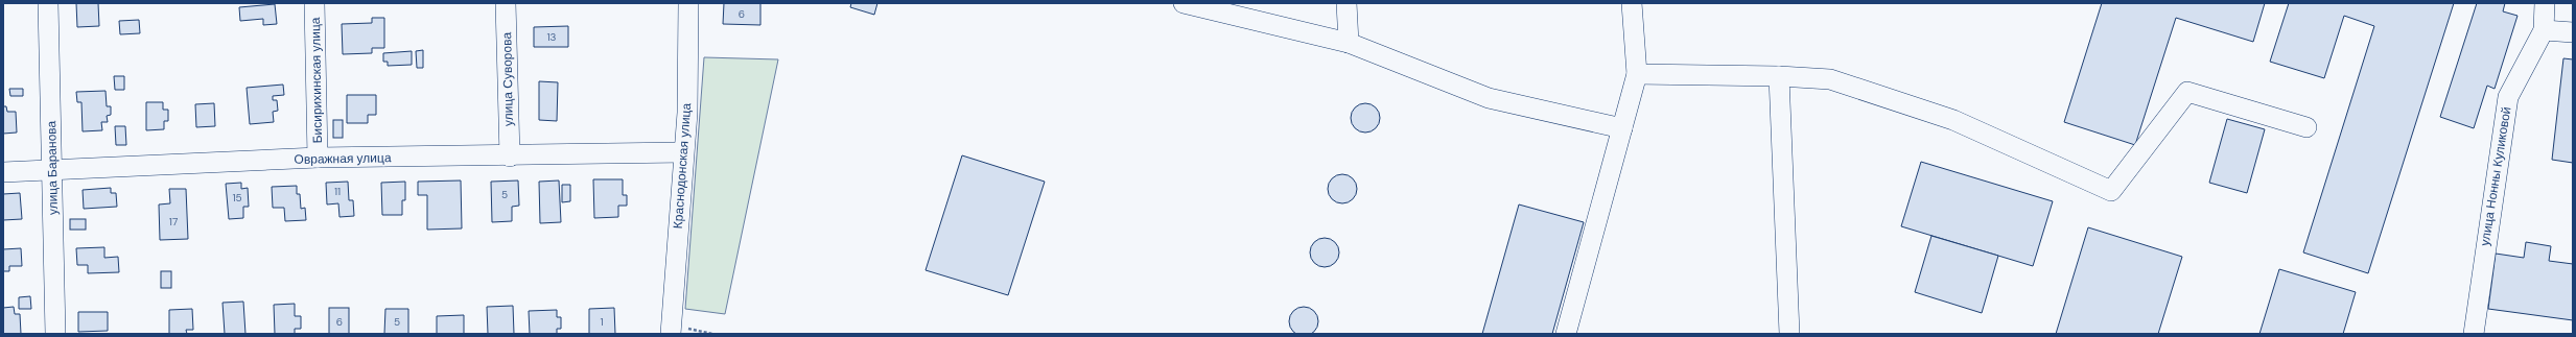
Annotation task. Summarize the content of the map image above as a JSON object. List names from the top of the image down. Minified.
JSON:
{"streets":{"street":["улица Суворова","Бисирихинская улица","Овражная улица","Краснодонская улица","улица Баранова","улица Нонны Куликовой"]},"crossings":[["улица Суворова","Овражная улица"],["Бисирихинская улица","Овражная улица"],["Овражная улица","Краснодонская улица"],["Овражная улица","улица Баранова"]],"house_numbers":["6","13","11","5","15","17","6","5","1"]}
